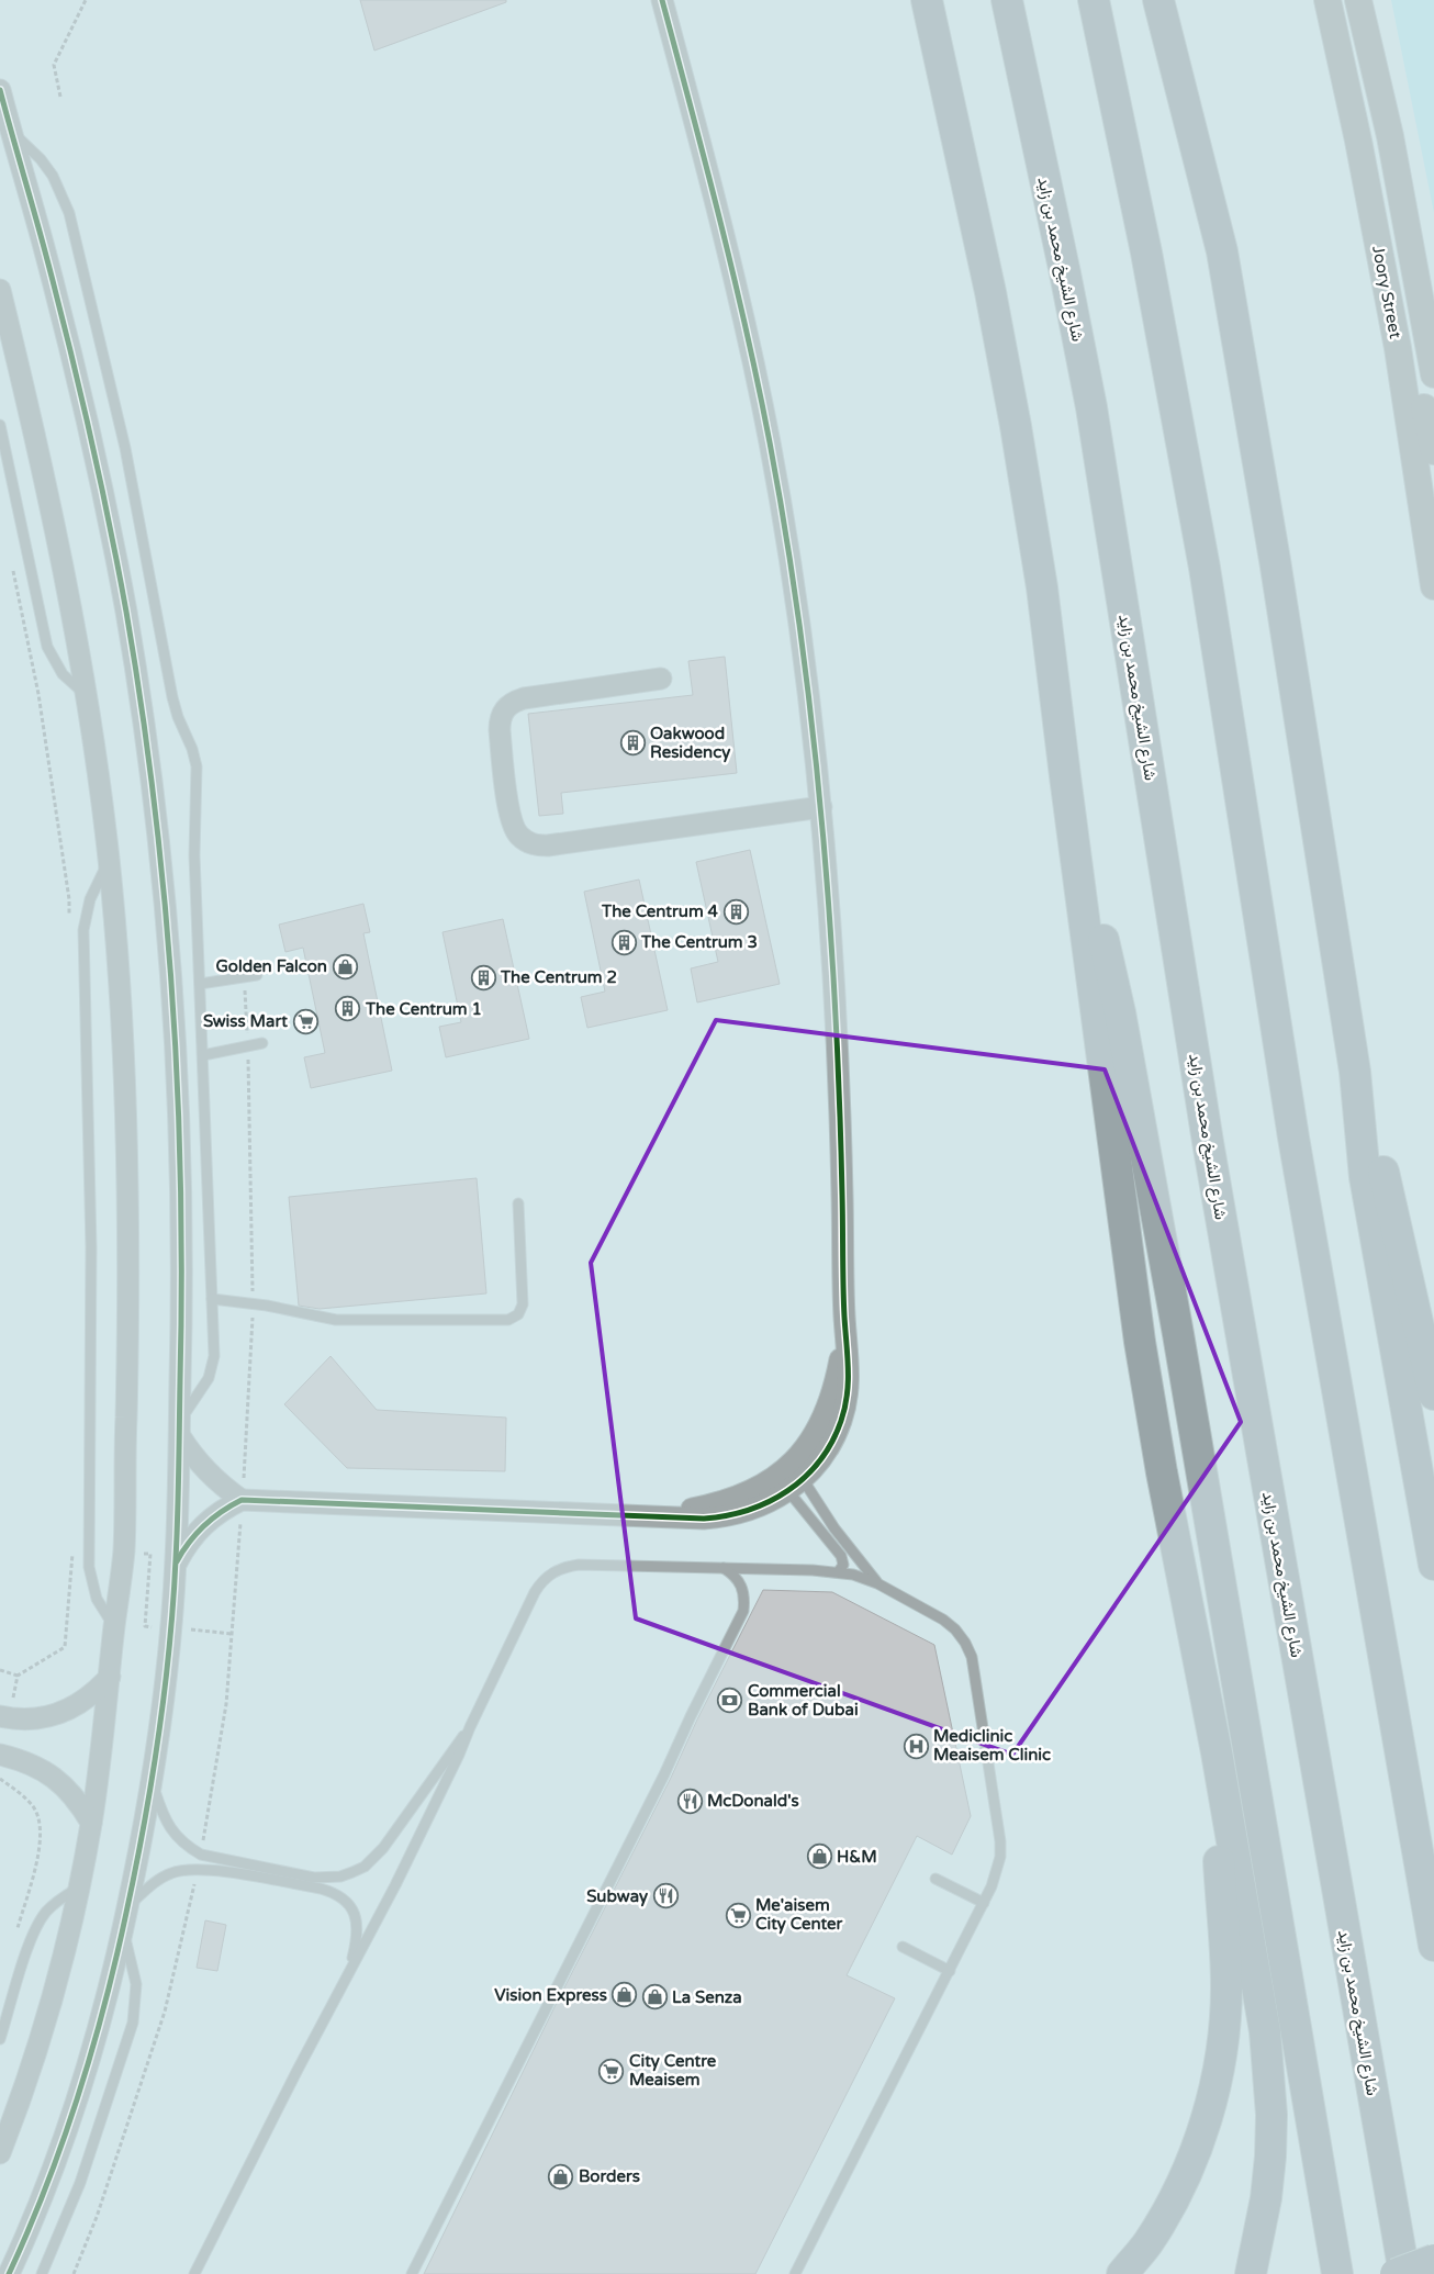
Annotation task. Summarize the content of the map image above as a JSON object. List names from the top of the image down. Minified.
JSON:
{"streets":{"highway":["شارع الشيخ محمد بن زايد"],"street":["Joory Street"]},"places":{"building":["Oakwood Residency","The Centrum 4","The Centrum 3","The Centrum 2","The Centrum 1"],"shop":["Golden Falcon","H&M","Vision Express","La Senza","Borders"],"supermarket":["Swiss Mart","Me'aisem City Center","City Centre Meaisem"],"bank":["Commercial Bank of Dubai"],"hospital":["Mediclinic Meaisem Clinic"],"restaurant":["McDonald's","Subway"]}}
